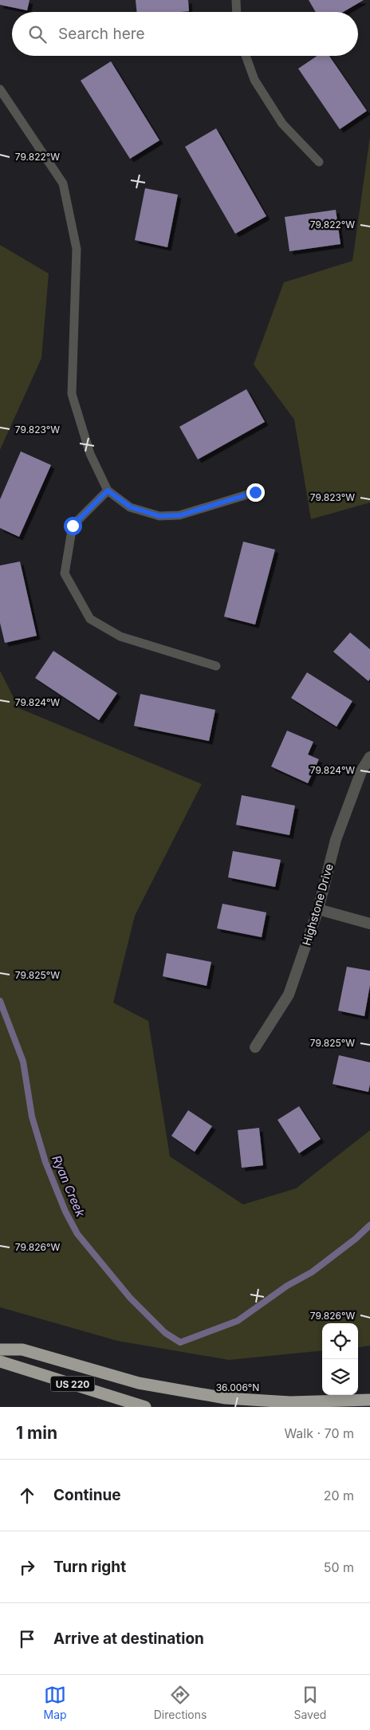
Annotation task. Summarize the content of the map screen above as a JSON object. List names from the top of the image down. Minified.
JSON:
{"streets":{"highway":["US 220"],"street":["Highstone Drive"]},"water":["Ryan Creek"],"page":{"search":"Search here","heading":["1 min","Walk · 70 m"],"list":[["Continue","20 m"],["Turn right","50 m"],"Arrive at destination"],"nav":["Map","Directions","Saved"]},"coordinates":["79.822°W","79.823°W","79.824°W","79.825°W","79.826°W","36.006°N"]}
